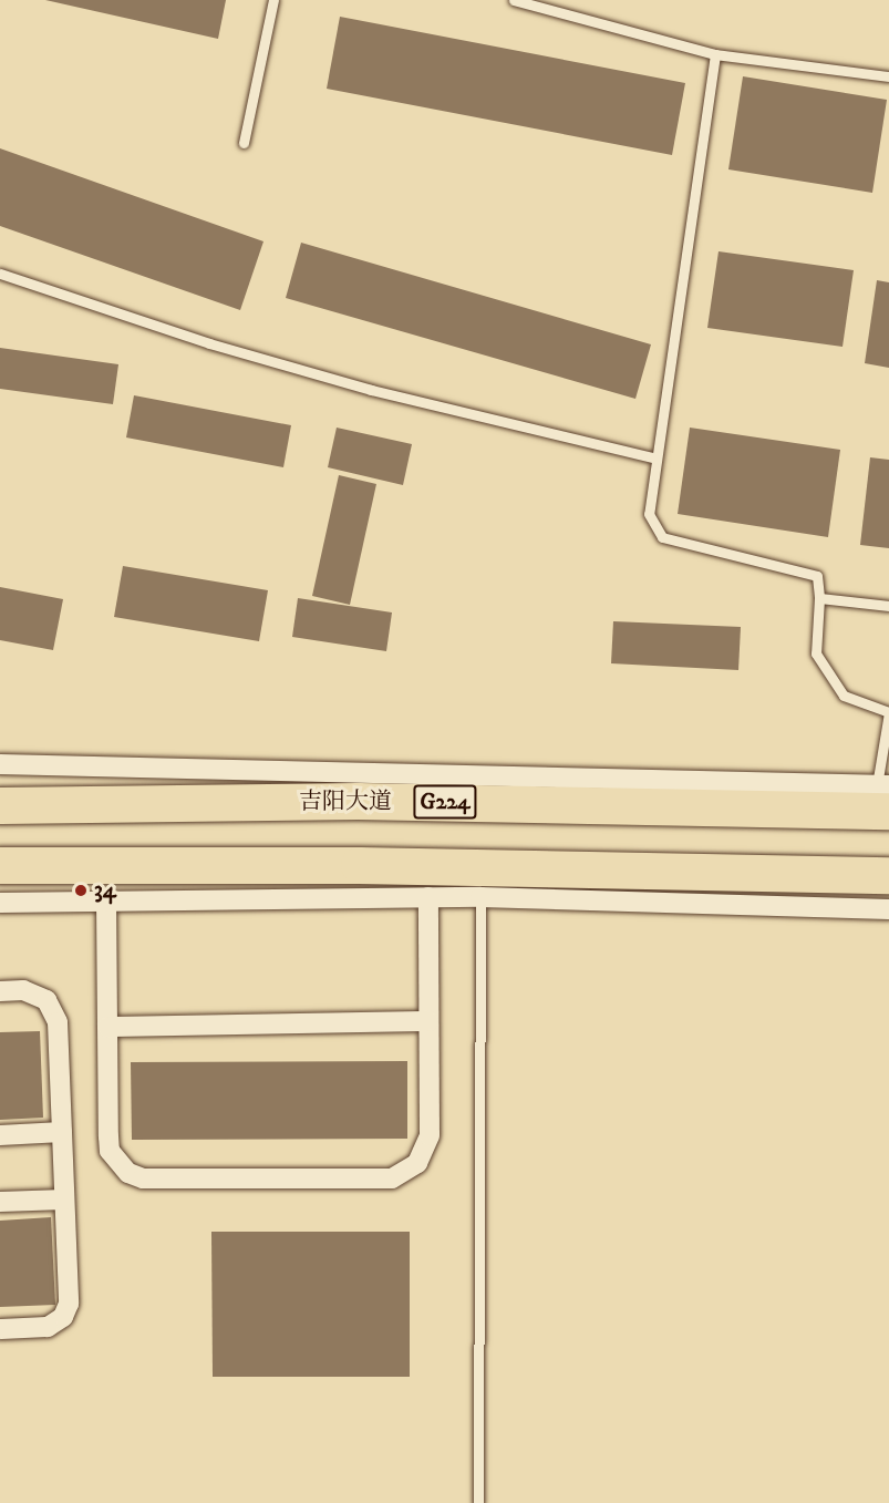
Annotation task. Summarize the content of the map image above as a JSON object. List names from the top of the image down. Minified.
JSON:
{"streets":{"highway":["吉阳大道","G224"]},"places":["34"]}
